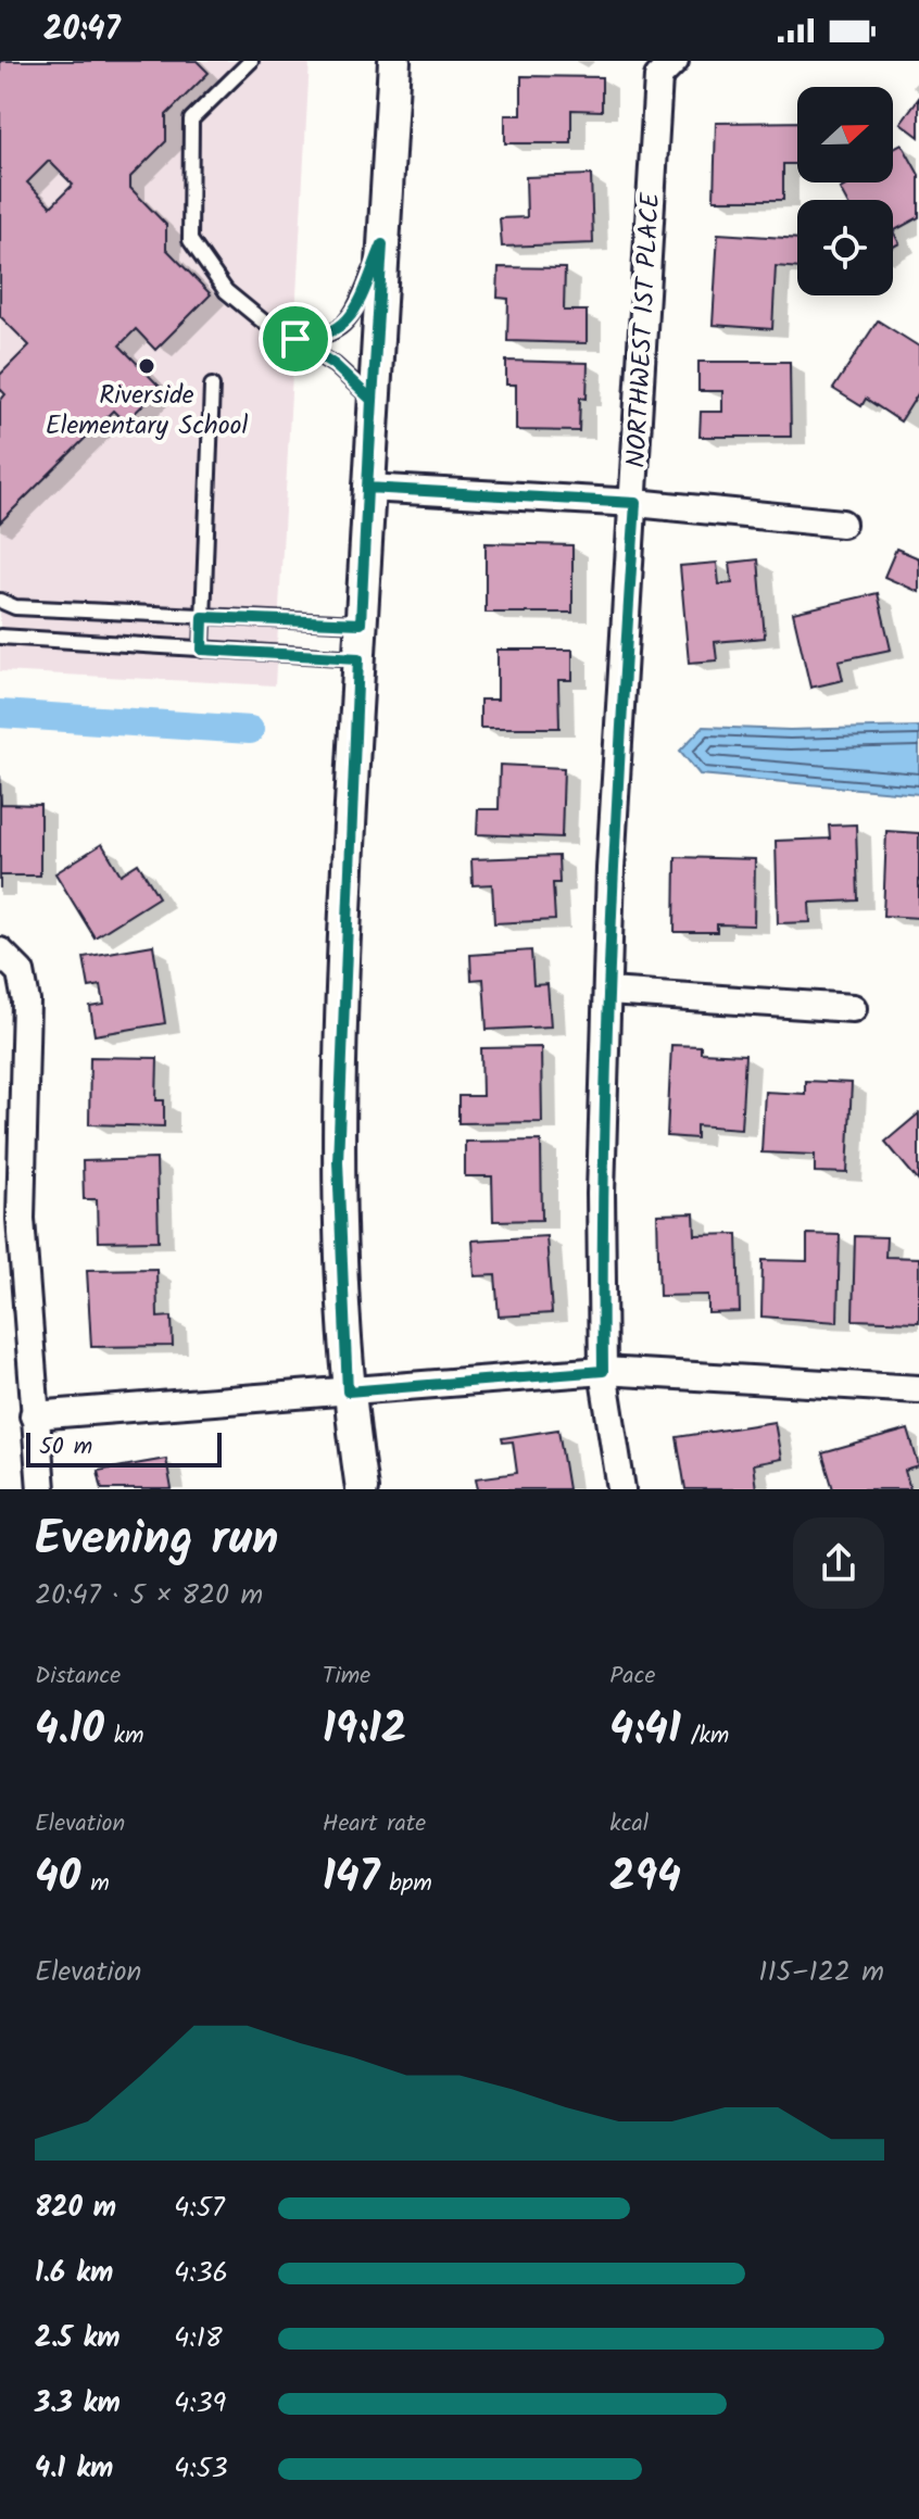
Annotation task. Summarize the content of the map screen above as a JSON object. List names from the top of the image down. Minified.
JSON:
{"streets":{"street":["NORTHWEST 1ST PLACE"]},"places":["Riverside Elementary School"],"scale_bar":"50 m","north":"right","page":{"status":"20:47","scale":"50 m","heading":["Evening run","20:47 · 5 × 820 m"],"stats":[["Distance","4.10 km"],["Time","19:12"],["Pace","4:41 /km"],["Elevation","40 m"],["Heart rate","147 bpm"],["kcal","294"]],"chart":["Elevation","115–122 m"],"list":[{"name":"820 m","note":"4:57"},{"name":"1.6 km","note":"4:36"},{"name":"2.5 km","note":"4:18"},{"name":"3.3 km","note":"4:39"},{"name":"4.1 km","note":"4:53"}]}}
